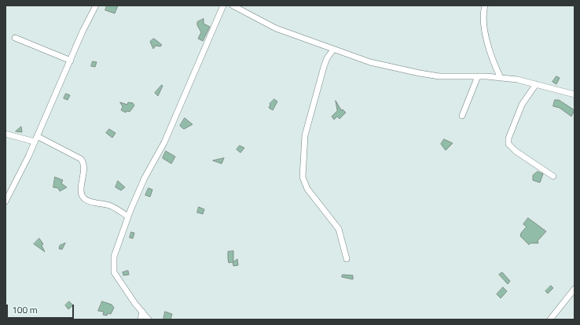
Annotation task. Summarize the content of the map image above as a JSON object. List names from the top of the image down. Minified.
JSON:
{"scale_bar":"100 m"}
